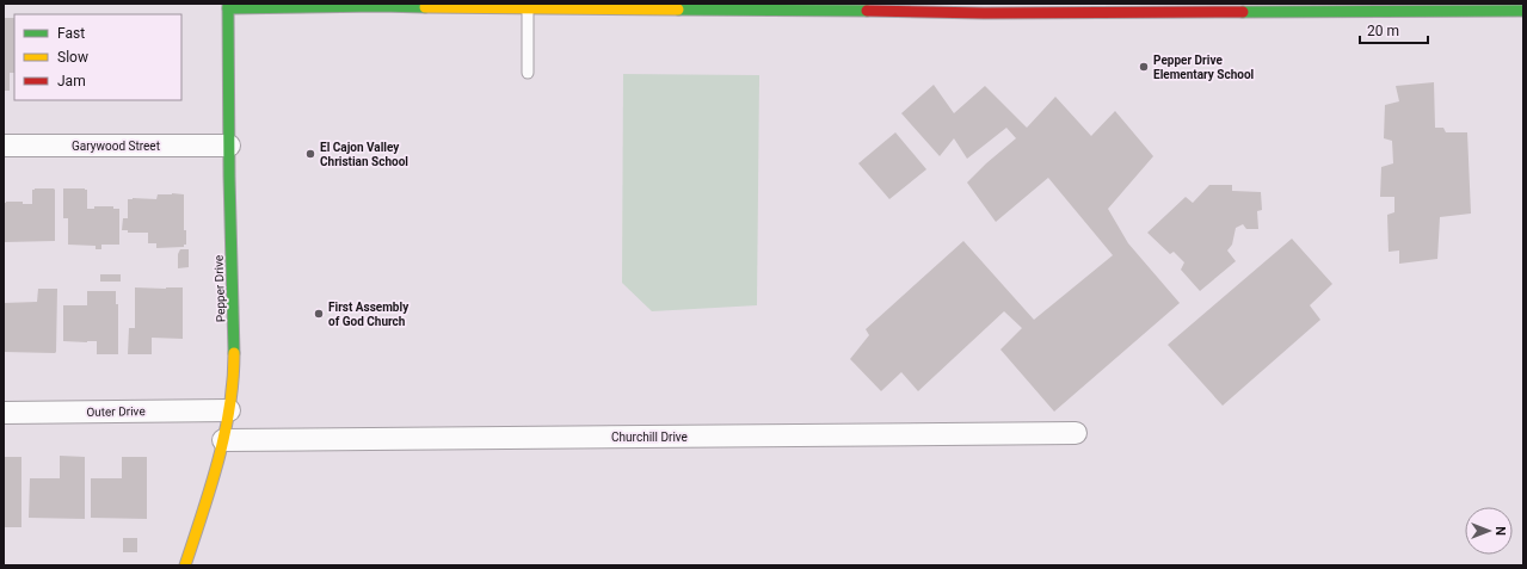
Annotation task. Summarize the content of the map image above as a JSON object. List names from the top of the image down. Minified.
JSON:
{"streets":{"street":["Garywood Street","Pepper Drive","Outer Drive","Churchill Drive"]},"crossings":[["Garywood Street","Pepper Drive"],["Pepper Drive","Outer Drive"],["Pepper Drive","Churchill Drive"]],"places":["Pepper Drive Elementary School","El Cajon Valley Christian School","First Assembly of God Church"],"legend":["Fast","Slow","Jam"],"scale_bar":"20 m","north":"right"}
